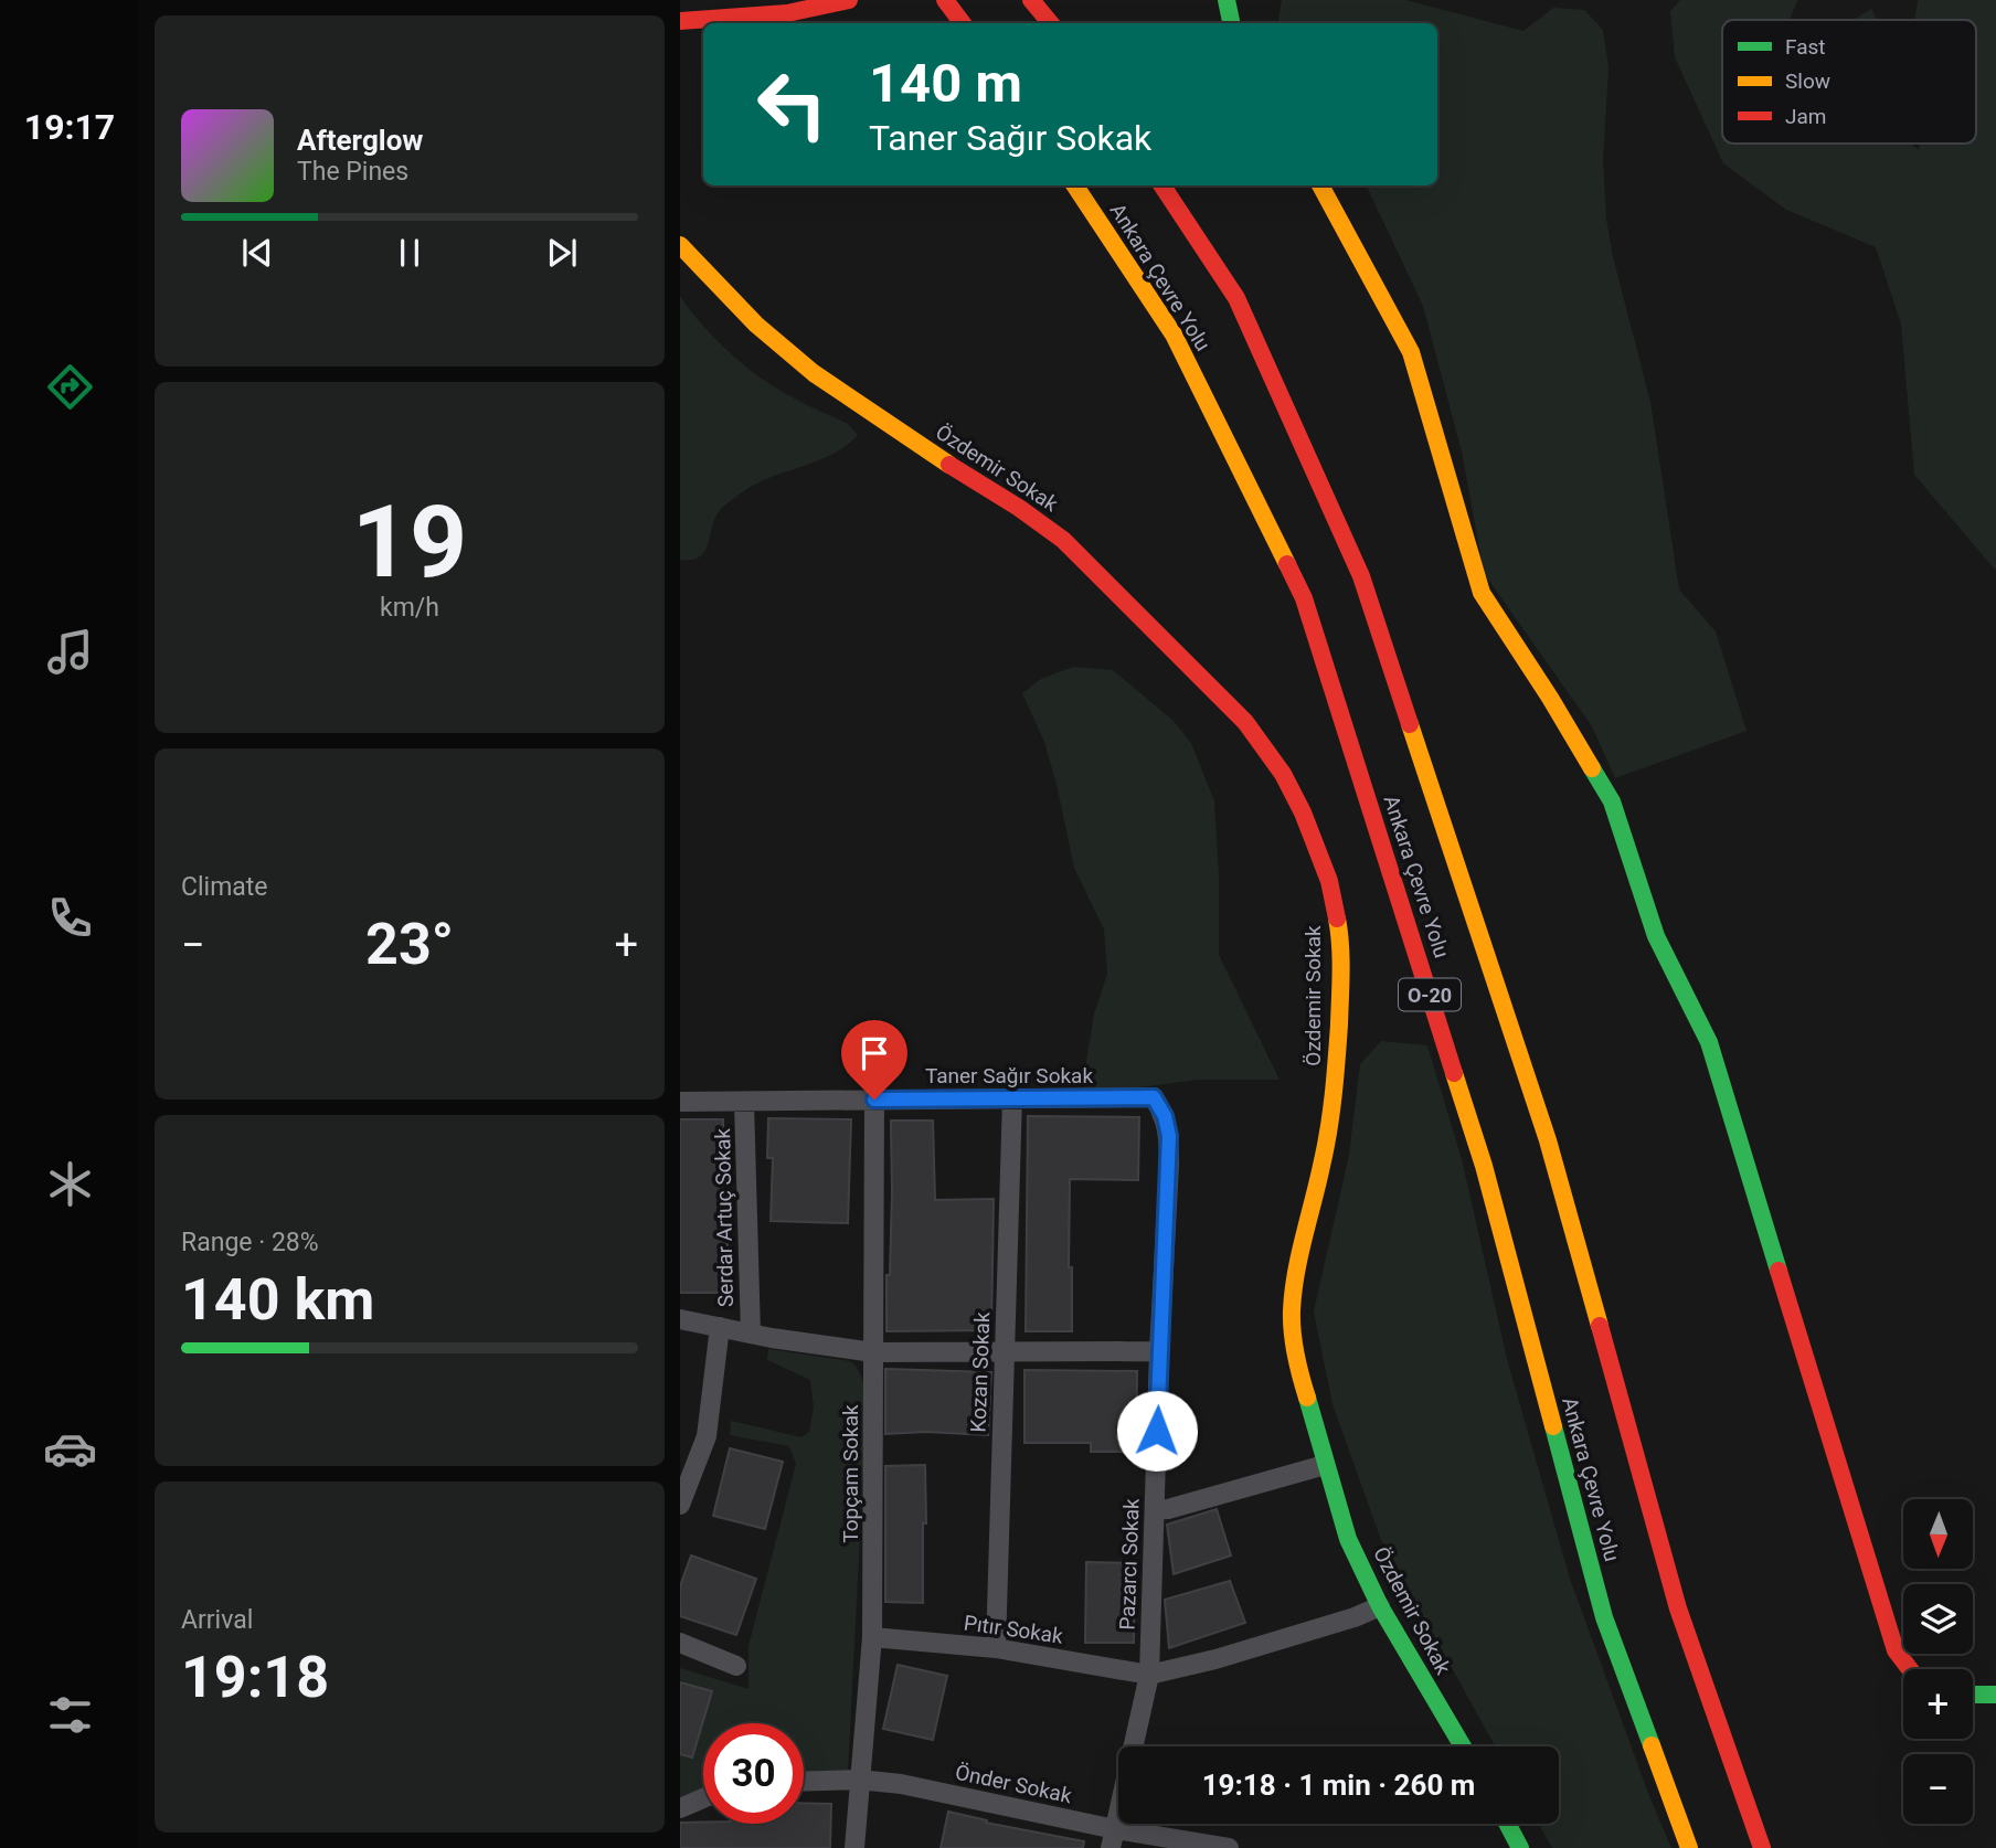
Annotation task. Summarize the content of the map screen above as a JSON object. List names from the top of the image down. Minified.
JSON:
{"streets":{"main road":["Ankara Çevre Yolu","Özdemir Sokak","O-20"],"street":["Taner Sağır Sokak","Serdar Artuç Sokak","Kozan Sokak","Topçam Sokak","Pazarcı Sokak","Pıtır Sokak","Önder Sokak"]},"crossings":[["Taner Sağır Sokak","Serdar Artuç Sokak"],["Taner Sağır Sokak","Kozan Sokak"],["Taner Sağır Sokak","Topçam Sokak"],["Taner Sağır Sokak","Pazarcı Sokak"],["Kozan Sokak","Pıtır Sokak"],["Topçam Sokak","Pıtır Sokak"],["Topçam Sokak","Önder Sokak"],["Pazarcı Sokak","Pıtır Sokak"],["Pazarcı Sokak","Önder Sokak"]],"legend":["Fast","Slow","Jam"],"north":"bottom","page":{"tabs":"19:17","turn":["140 m","Taner Sağır Sokak"],"song":["Afterglow","The Pines"],"tile":[["19","km/h"],"Climate",["Range · 28%","140 km"],["Arrival","19:18"]],"heat":["−","23°","+"],"map_buttons":["+","−"],"limit":"30","trip":"19:18 · 1 min · 260 m"}}
